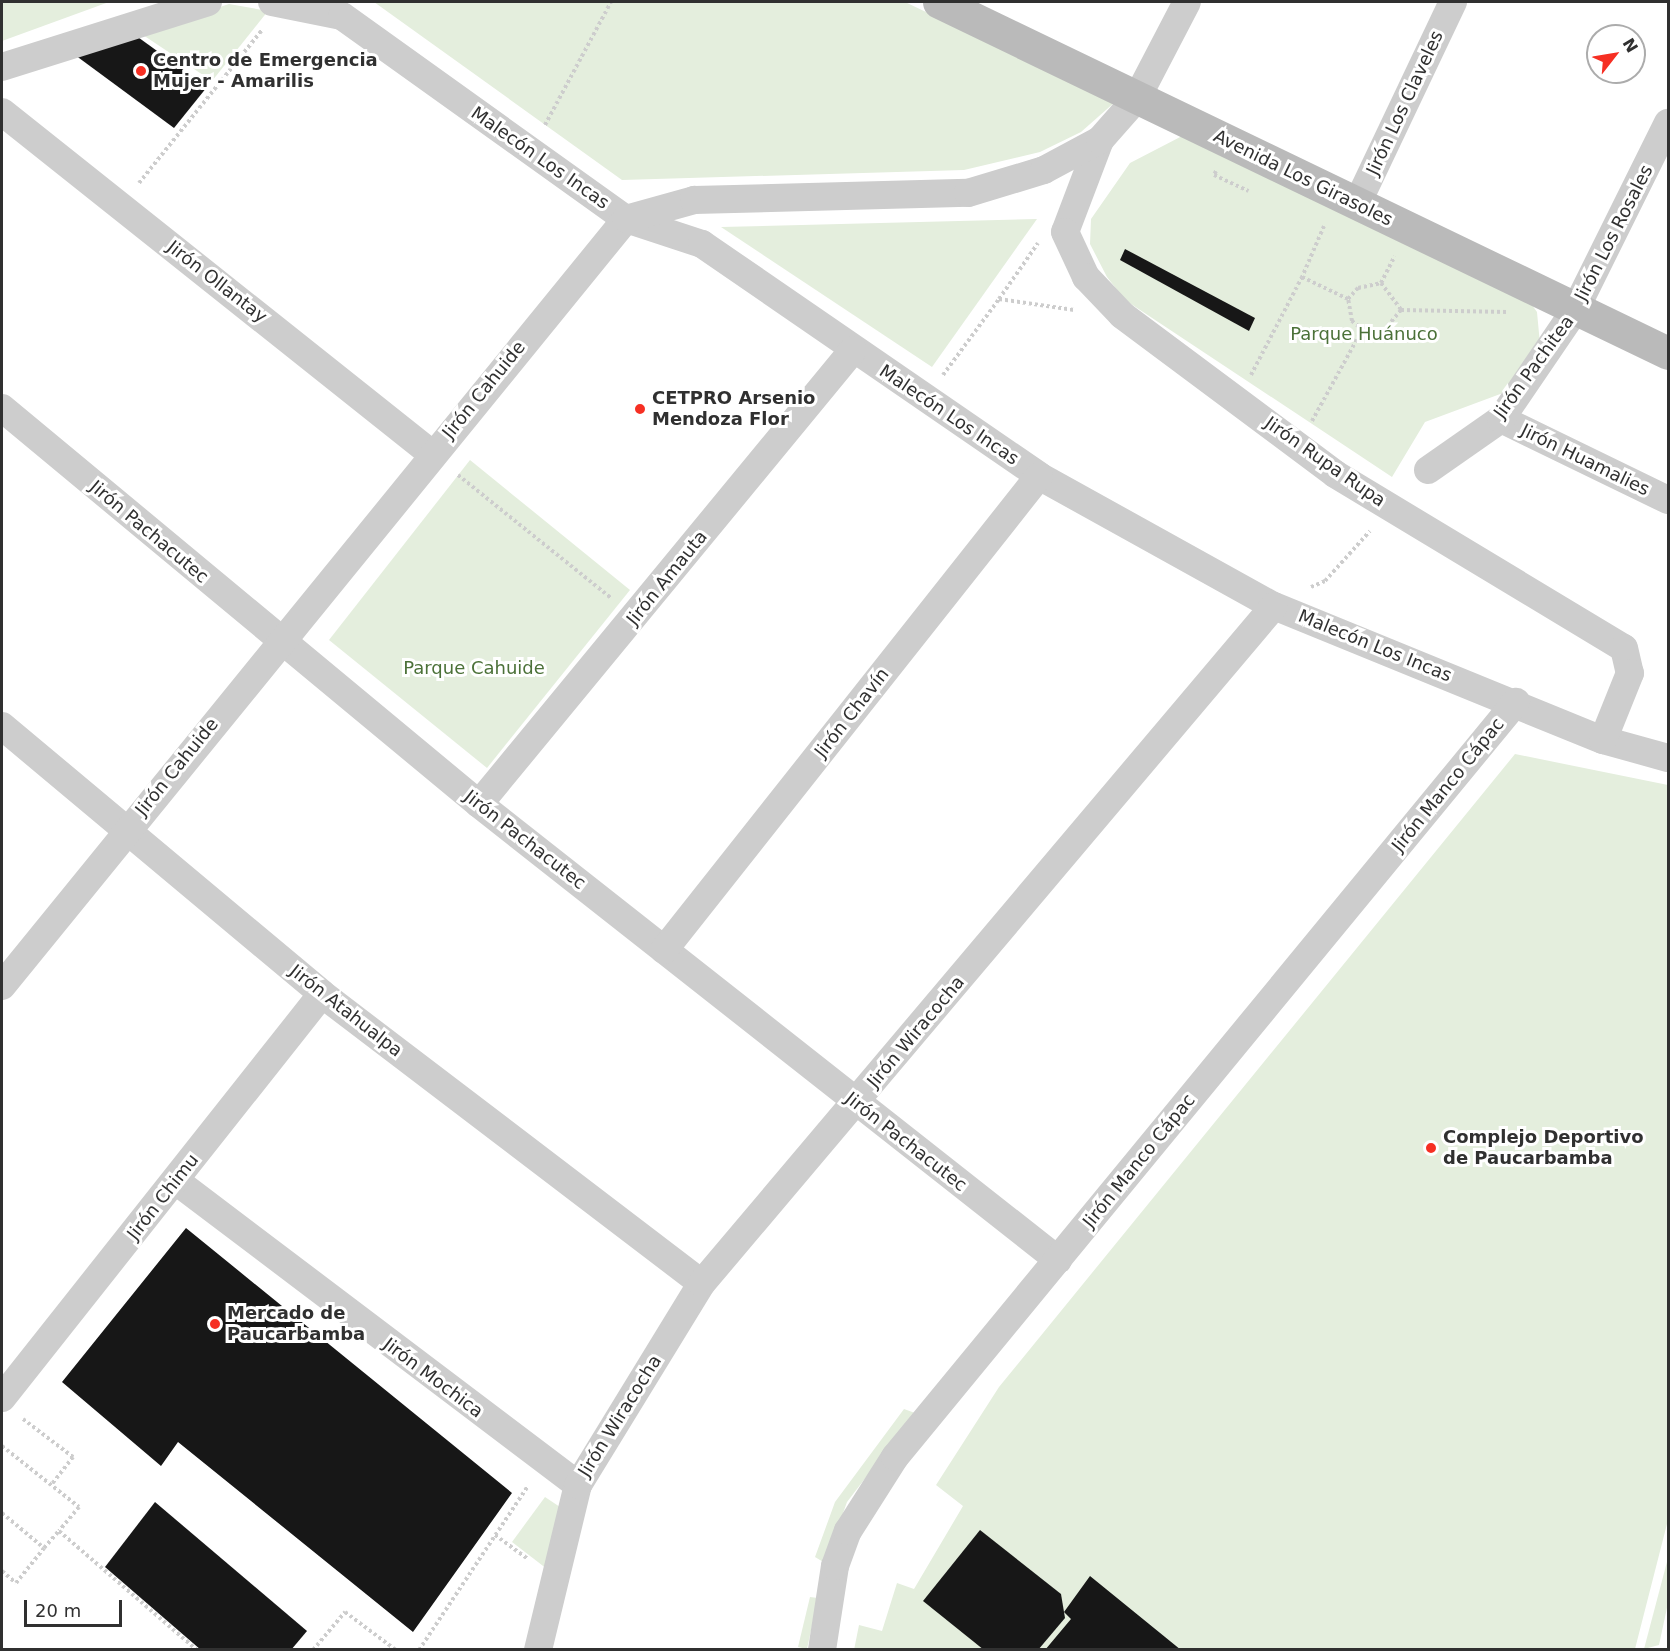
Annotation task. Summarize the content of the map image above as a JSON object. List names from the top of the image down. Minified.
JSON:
{"streets":{"main road":["Avenida Los Girasoles"],"street":["Jirón Los Claveles","Malecón Los Incas","Jirón Los Rosales","Jirón Ollantay","Jirón Pachitea","Jirón Cahuide","Jirón Huamalies","Jirón Rupa Rupa","Jirón Pachacutec","Jirón Amauta","Jirón Chavín","Jirón Manco Cápac","Jirón Atahualpa","Jirón Wiracocha","Jirón Chimu","Jirón Mochica"]},"crossings":[["Jirón Los Claveles","Avenida Los Girasoles"],["Malecón Los Incas","Jirón Cahuide"],["Malecón Los Incas","Jirón Rupa Rupa"],["Malecón Los Incas","Jirón Amauta"],["Malecón Los Incas","Jirón Chavín"],["Malecón Los Incas","Jirón Manco Cápac"],["Malecón Los Incas","Jirón Wiracocha"],["Avenida Los Girasoles","Jirón Los Rosales"],["Avenida Los Girasoles","Jirón Pachitea"],["Jirón Los Rosales","Jirón Pachitea"],["Jirón Ollantay","Jirón Cahuide"],["Jirón Pachitea","Jirón Huamalies"],["Jirón Cahuide","Jirón Pachacutec"],["Jirón Cahuide","Jirón Atahualpa"],["Jirón Pachacutec","Jirón Amauta"],["Jirón Pachacutec","Jirón Chavín"],["Jirón Pachacutec","Jirón Manco Cápac"],["Jirón Pachacutec","Jirón Wiracocha"],["Jirón Atahualpa","Jirón Wiracocha"],["Jirón Atahualpa","Jirón Chimu"],["Jirón Wiracocha","Jirón Mochica"],["Jirón Chimu","Jirón Mochica"]],"parks":["Parque Huánuco","Parque Cahuide"],"places":["Centro de Emergencia Mujer - Amarilis","CETPRO Arsenio Mendoza Flor","Complejo Deportivo de Paucarbamba","Mercado de Paucarbamba"],"scale_bar":"20 m","north":"top right"}
